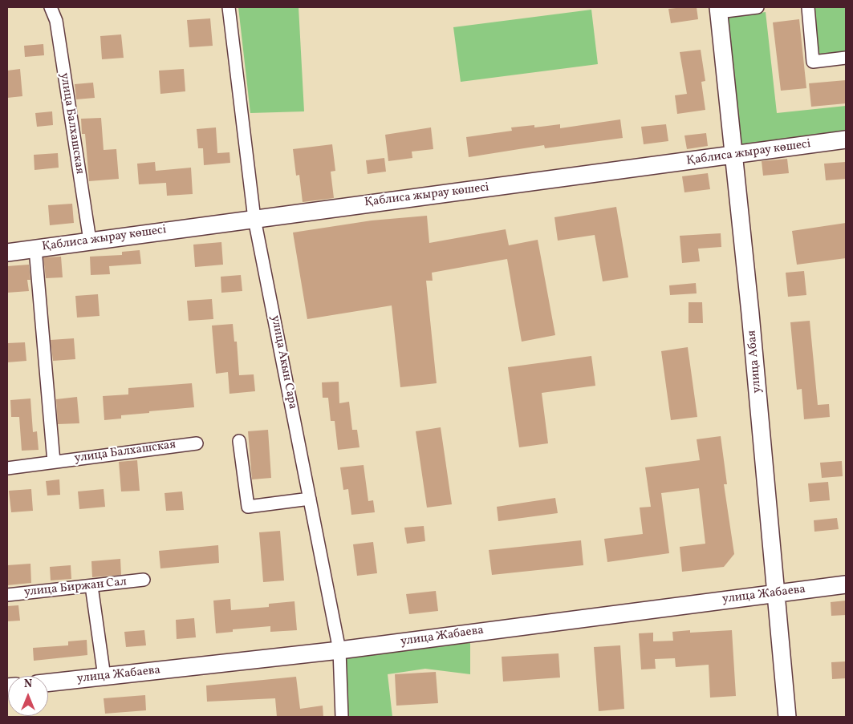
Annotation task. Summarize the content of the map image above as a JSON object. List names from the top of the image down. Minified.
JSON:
{"streets":{"street":["улица Балхашская","Қаблиса жырау көшесі","улица Абая","улица Акын Сара","улица Биржан Сал","улица Жабаева"]},"crossings":[["улица Балхашская","Қаблиса жырау көшесі"],["Қаблиса жырау көшесі","улица Абая"],["Қаблиса жырау көшесі","улица Акын Сара"],["улица Абая","улица Жабаева"],["улица Акын Сара","улица Жабаева"]],"north":"top"}
